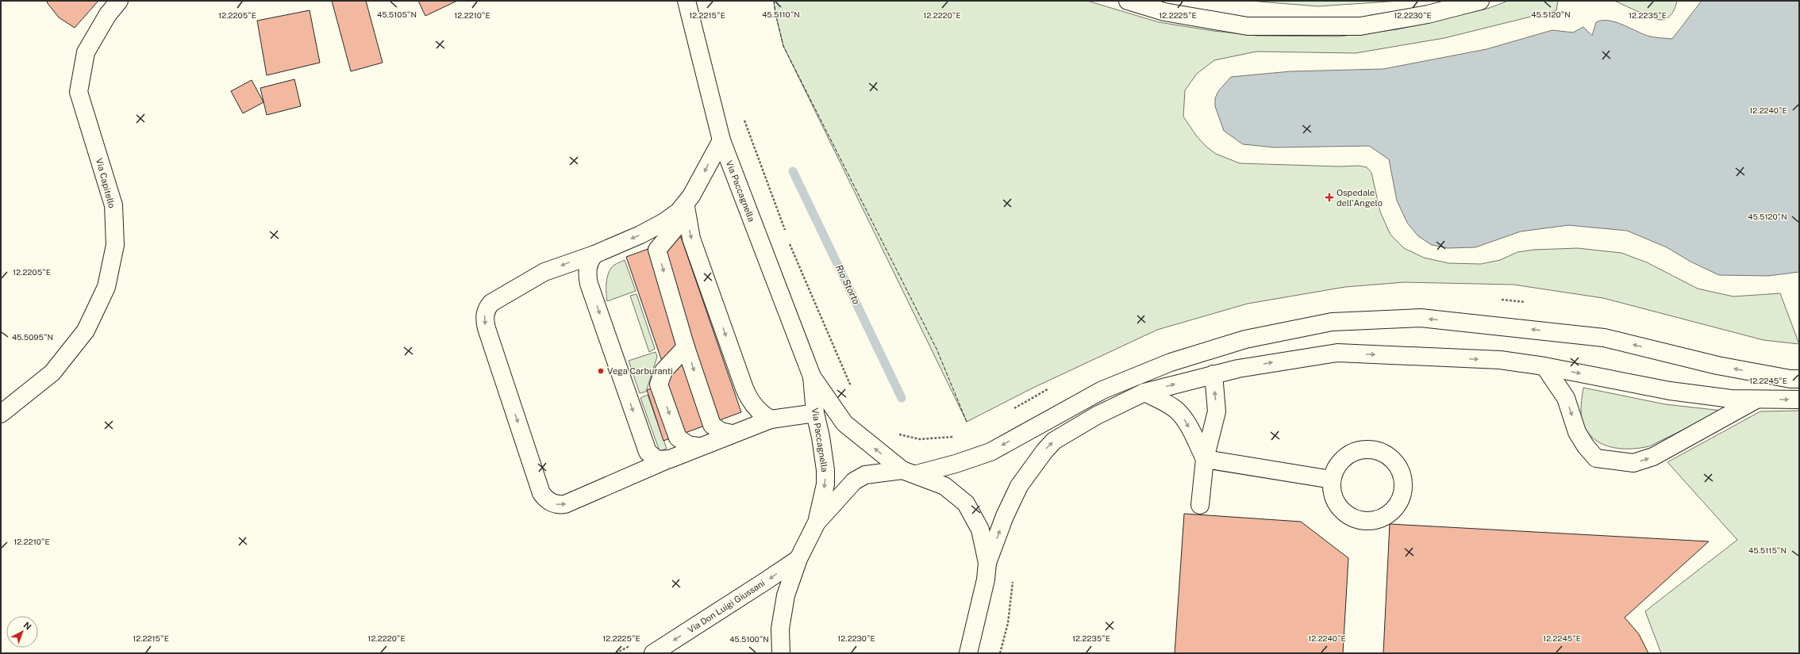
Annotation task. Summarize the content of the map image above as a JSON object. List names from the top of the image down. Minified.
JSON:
{"streets":{"main road":["Via Capitello","Via Paccagnella","Via Don Luigi Giussani"]},"one_way":["Via Don Luigi Giussani"],"water":["Rio Storto"],"places":{"health":["Ospedale dell'Angelo"],"other":["Vega Carburanti"]},"north":"top right","coordinates":["45.5105°N","45.5110°N","45.5120°N","12.2210°E","12.2215°E","12.2220°E","12.2225°E","12.2230°E","12.2205°E","12.2235°E","12.2240°E","45.5095°N","12.2245°E","45.5115°N","45.5100°N"]}
